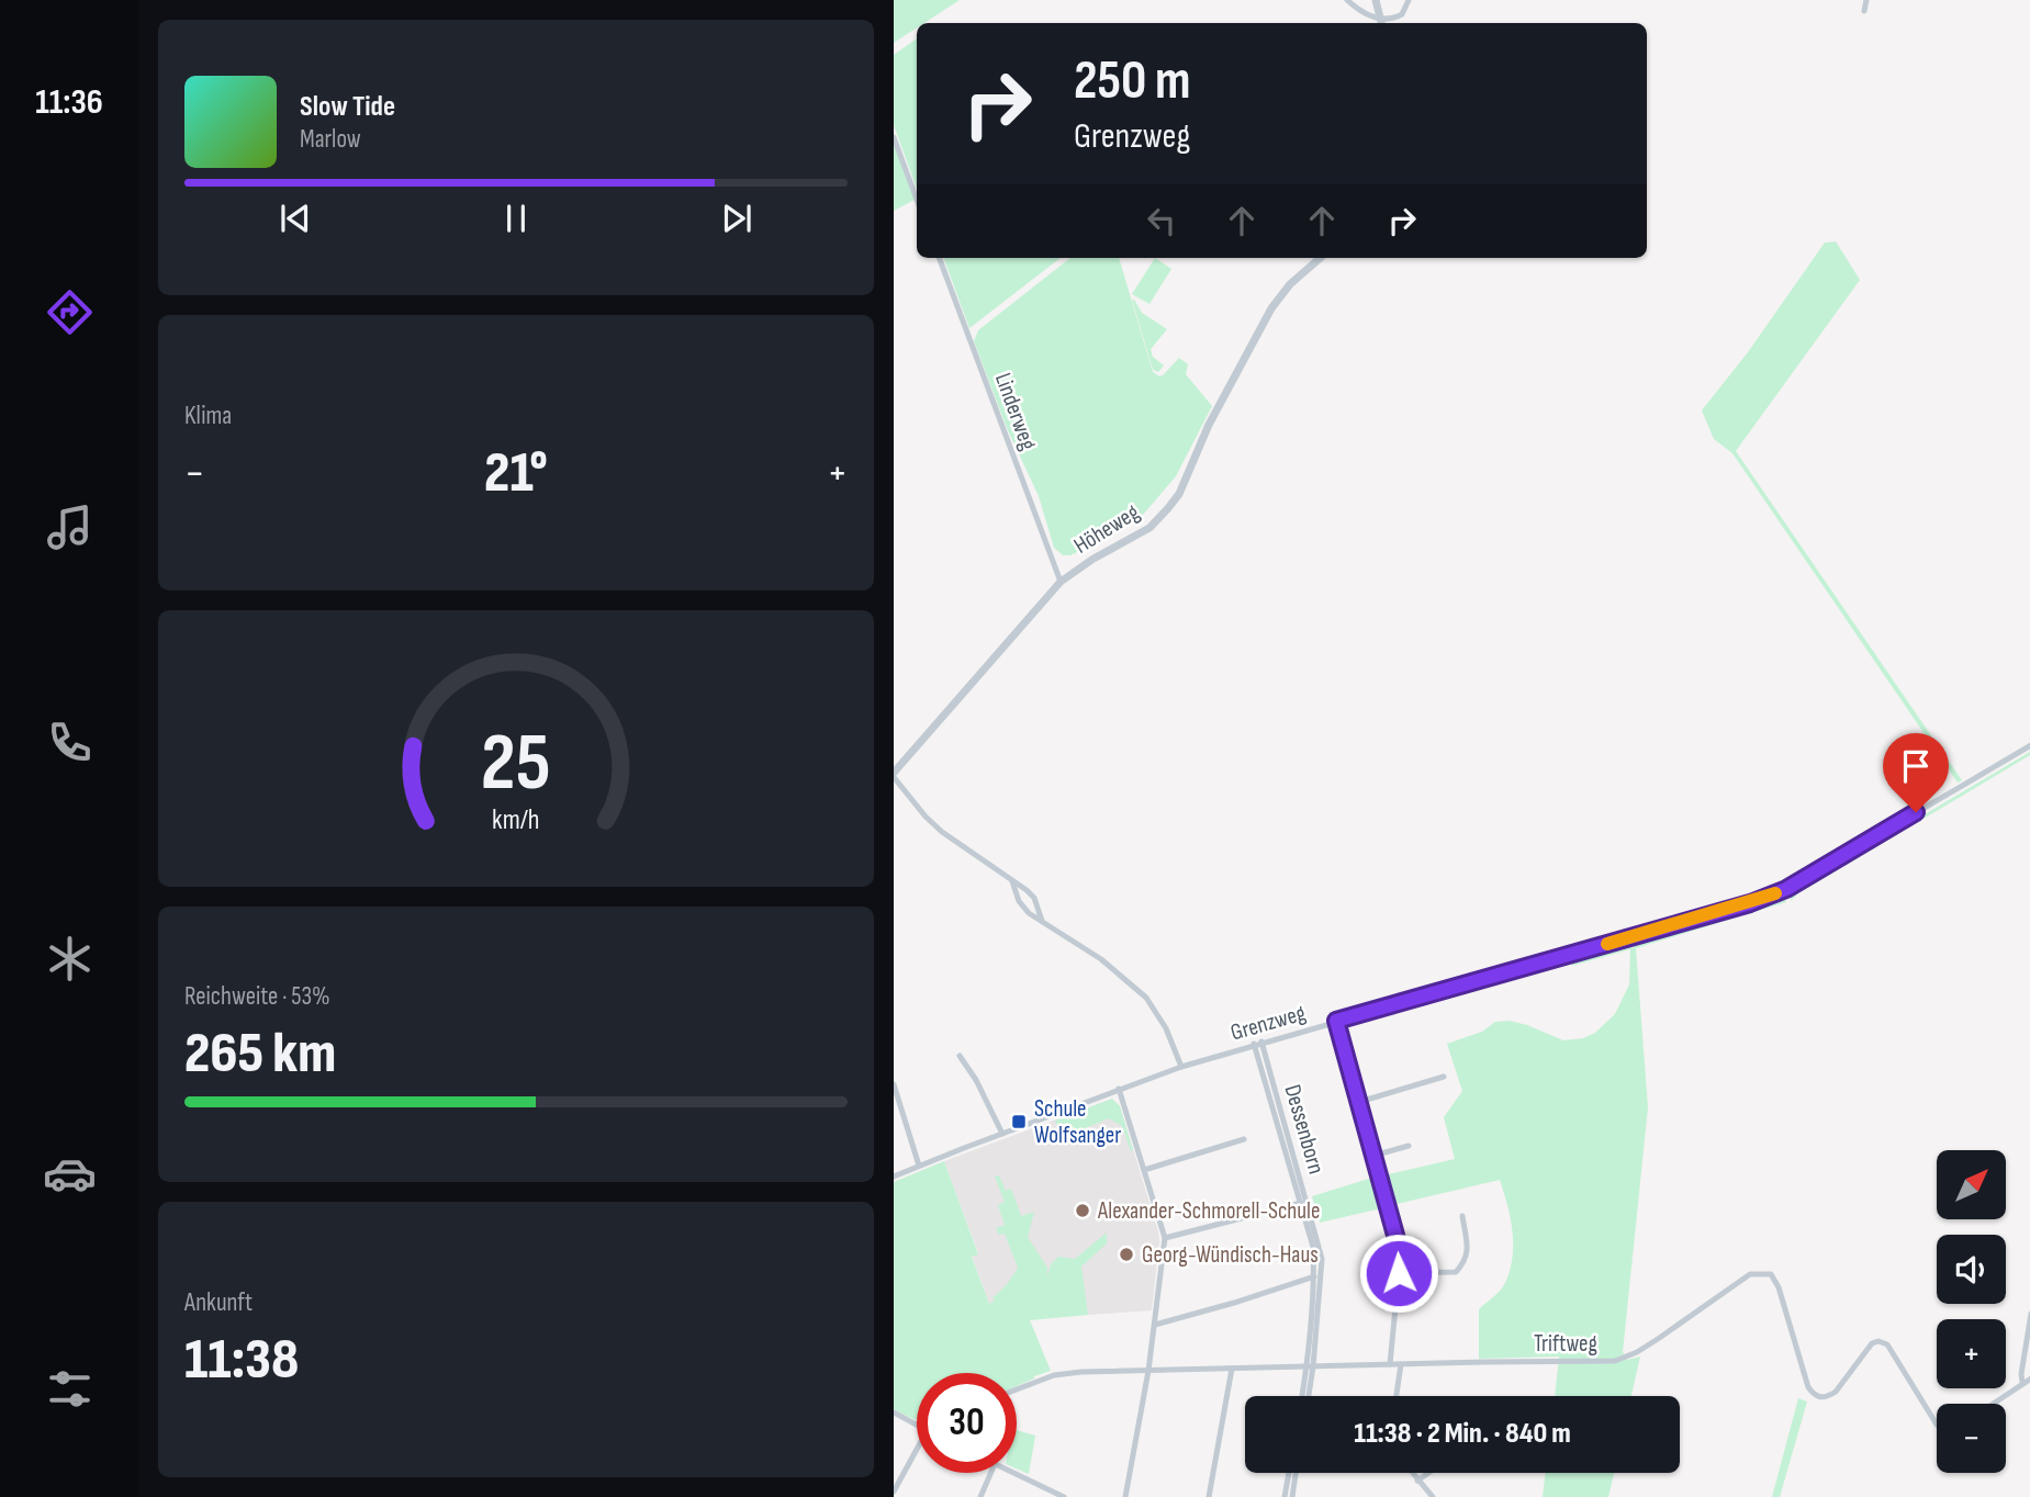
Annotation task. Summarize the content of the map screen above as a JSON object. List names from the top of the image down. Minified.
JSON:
{"streets":{"street":["Linderweg","Höheweg","Grenzweg","Dessenborn","Triftweg"]},"crossings":[["Linderweg","Höheweg"],["Grenzweg","Dessenborn"],["Dessenborn","Triftweg"]],"places":{"transit":["Schule Wolfsanger"],"other":["Alexander-Schmorell-Schule","Georg-Wündisch-Haus"]},"north":"top right","page":{"tabs":"11:36","turn":["250 m","Grenzweg"],"song":["Slow Tide","Marlow"],"tile":["Klima",["Reichweite · 53%","265 km"],["Ankunft","11:38"]],"heat":["−","21°","+"],"map_buttons":["+","−"],"limit":"30","trip":"11:38 · 2 Min. · 840 m","gauge":["25","km/h"]}}
